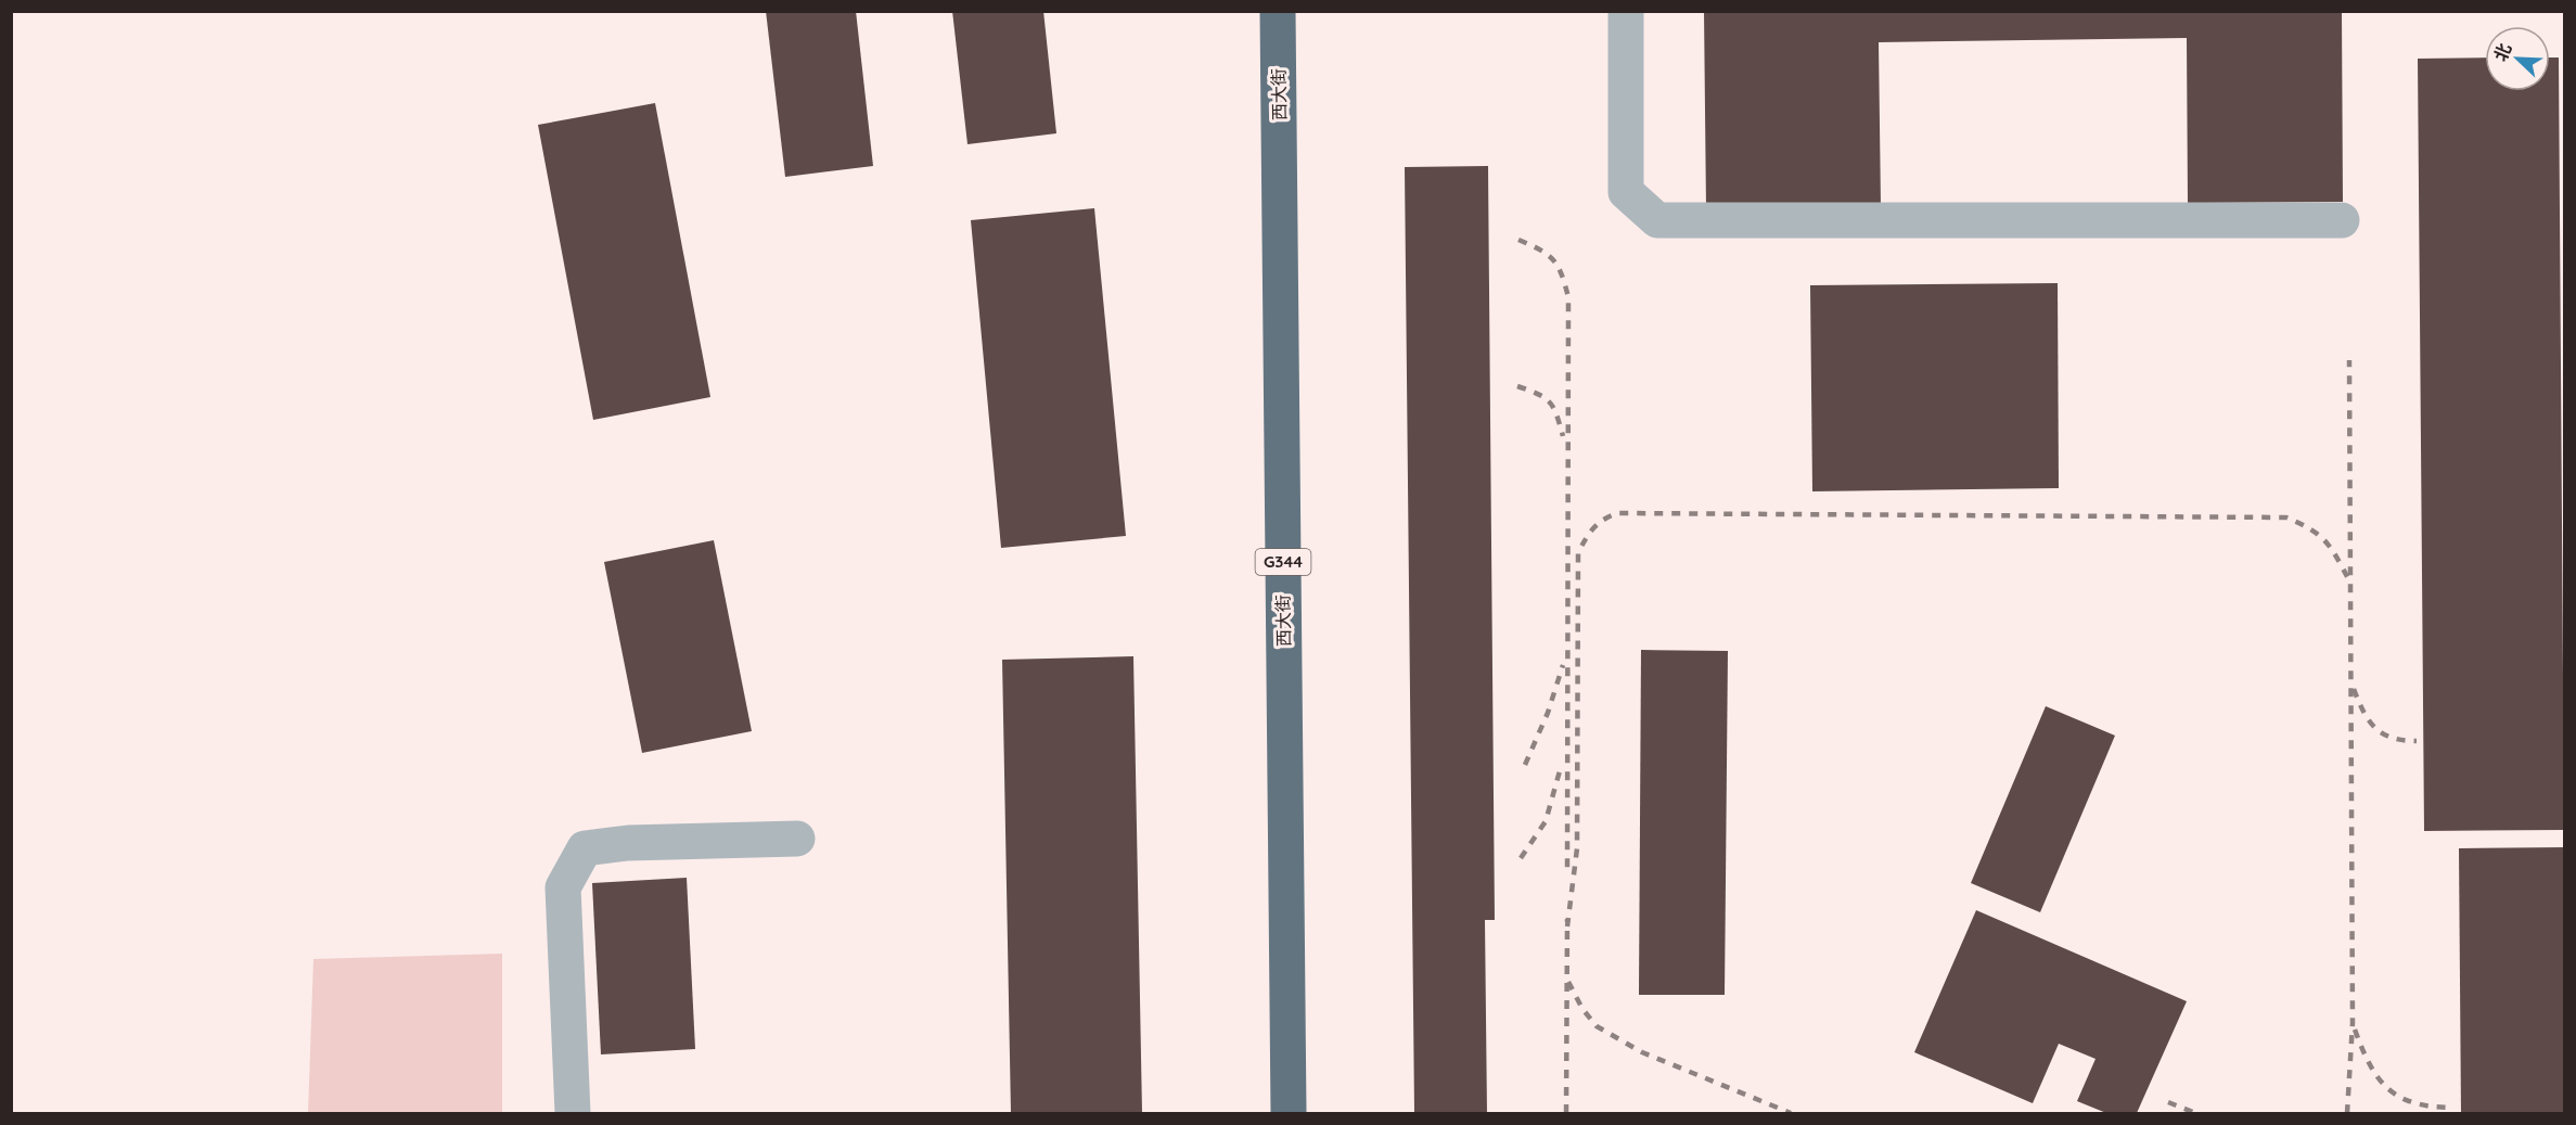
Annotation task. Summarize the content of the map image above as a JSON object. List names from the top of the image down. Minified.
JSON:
{"streets":{"highway":["西大街","G344"]},"north":"top left"}
